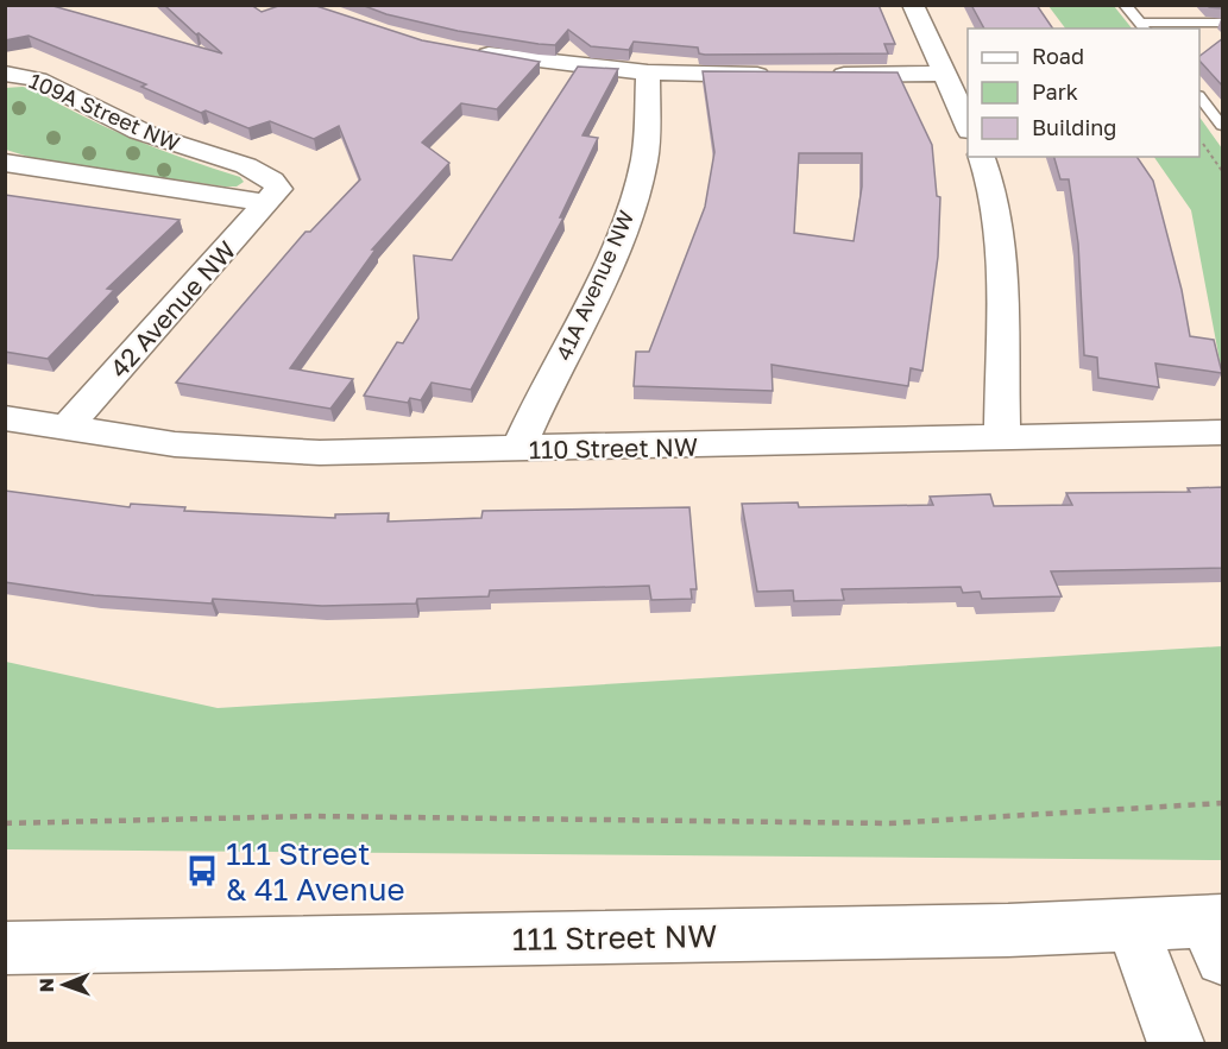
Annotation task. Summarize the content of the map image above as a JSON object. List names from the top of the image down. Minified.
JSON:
{"streets":{"street":["109A Street NW","41A Avenue NW","42 Avenue NW","110 Street NW","111 Street NW"]},"crossings":[["109A Street NW","42 Avenue NW"],["41A Avenue NW","110 Street NW"],["42 Avenue NW","110 Street NW"]],"places":{"bus stop":["111 Street & 41 Avenue"]},"legend":["Road","Park","Building"],"north":"left"}
